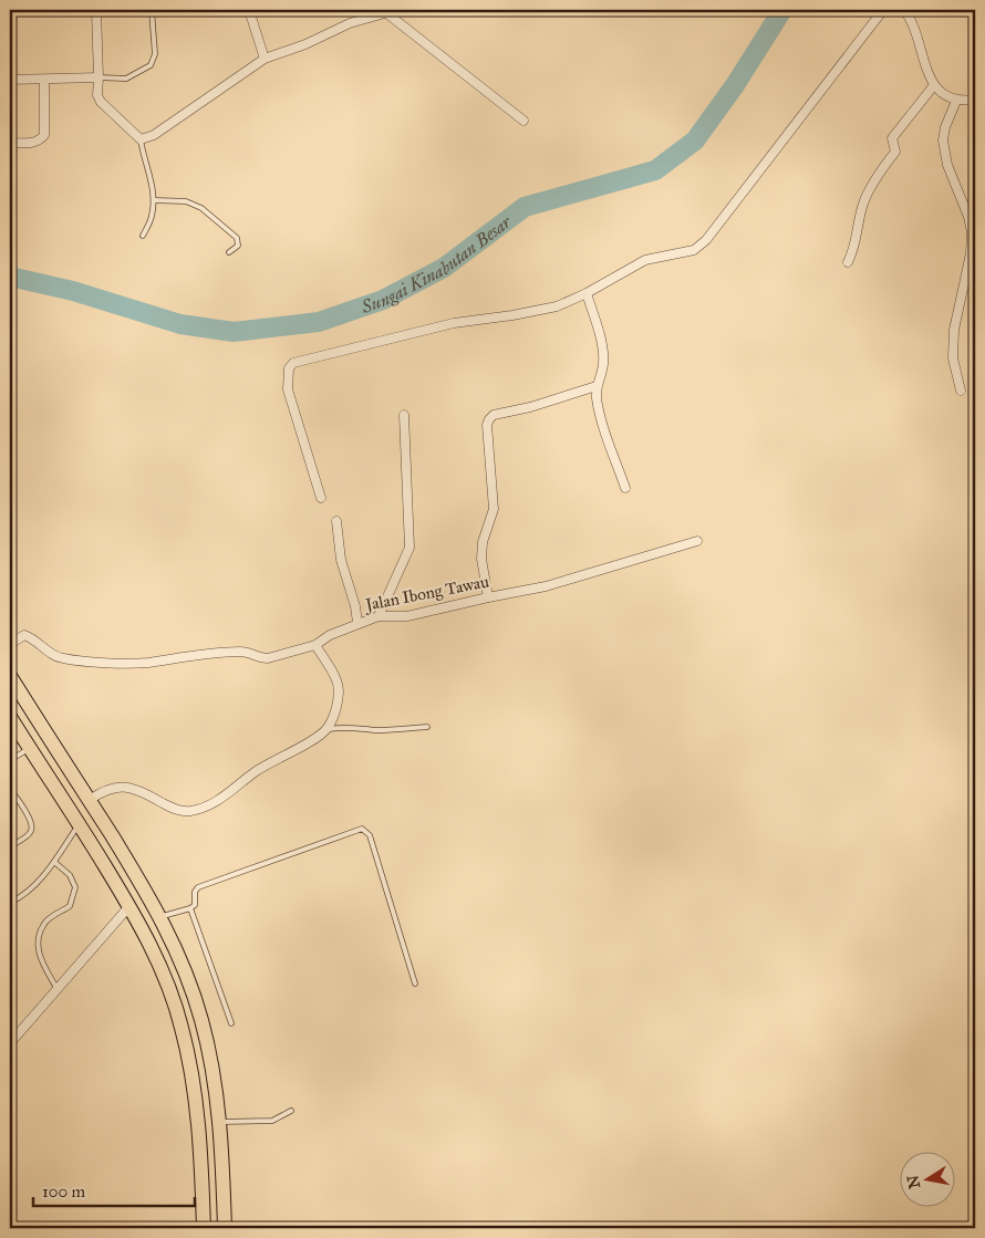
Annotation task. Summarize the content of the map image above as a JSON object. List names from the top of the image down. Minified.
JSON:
{"streets":{"street":["Jalan Ibong Tawau"]},"water":["Sungai Kinabutan Besar"],"scale_bar":"100 m","north":"left"}
